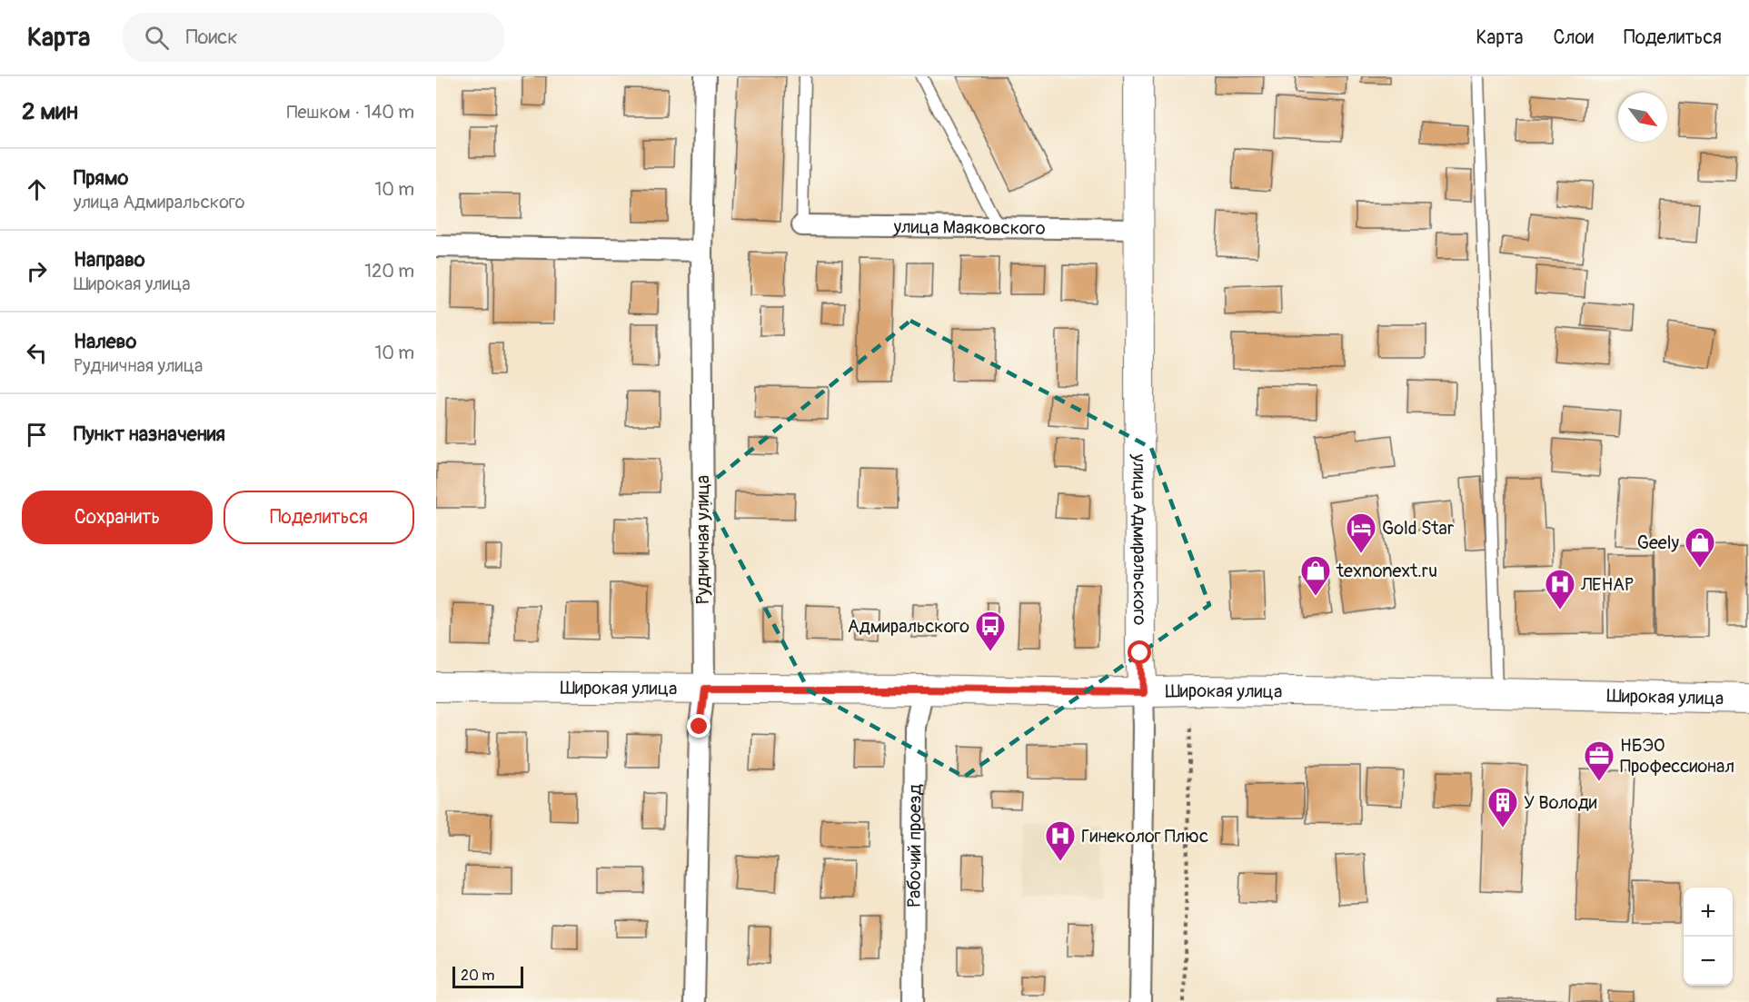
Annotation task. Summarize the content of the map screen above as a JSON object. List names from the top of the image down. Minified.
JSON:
{"streets":{"main road":["улица Адмиральского","Широкая улица"],"street":["улица Маяковского","Рудничная улица","Рабочий проезд"]},"crossings":[["улица Маяковского","улица Адмиральского"],["Рудничная улица","Широкая улица"],["улица Адмиральского","Широкая улица"],["Широкая улица","Рабочий проезд"]],"places":{"hotel":["Gold Star"],"shop":["Geely","texnonext.ru"],"hospital":["ЛЕНАР","Гинеколог Плюс"],"bus stop":["Адмиральского"],"office":["НБЭО Профессионал"],"building":["У Володи"]},"scale_bar":"20 m","north":"bottom right","page":{"header":"Карта","search":"Поиск","nav":["Карта","Слои","Поделиться"],"heading":["2 мин","Пешком · 140 m"],"list":[["Прямо","улица Адмиральского","10 m"],["Направо","Широкая улица","120 m"],["Налево","Рудничная улица","10 m"],"Пункт назначения"],"buttons":["Сохранить","Поделиться"],"map_buttons":["+","−"],"scale":"20 m"}}
